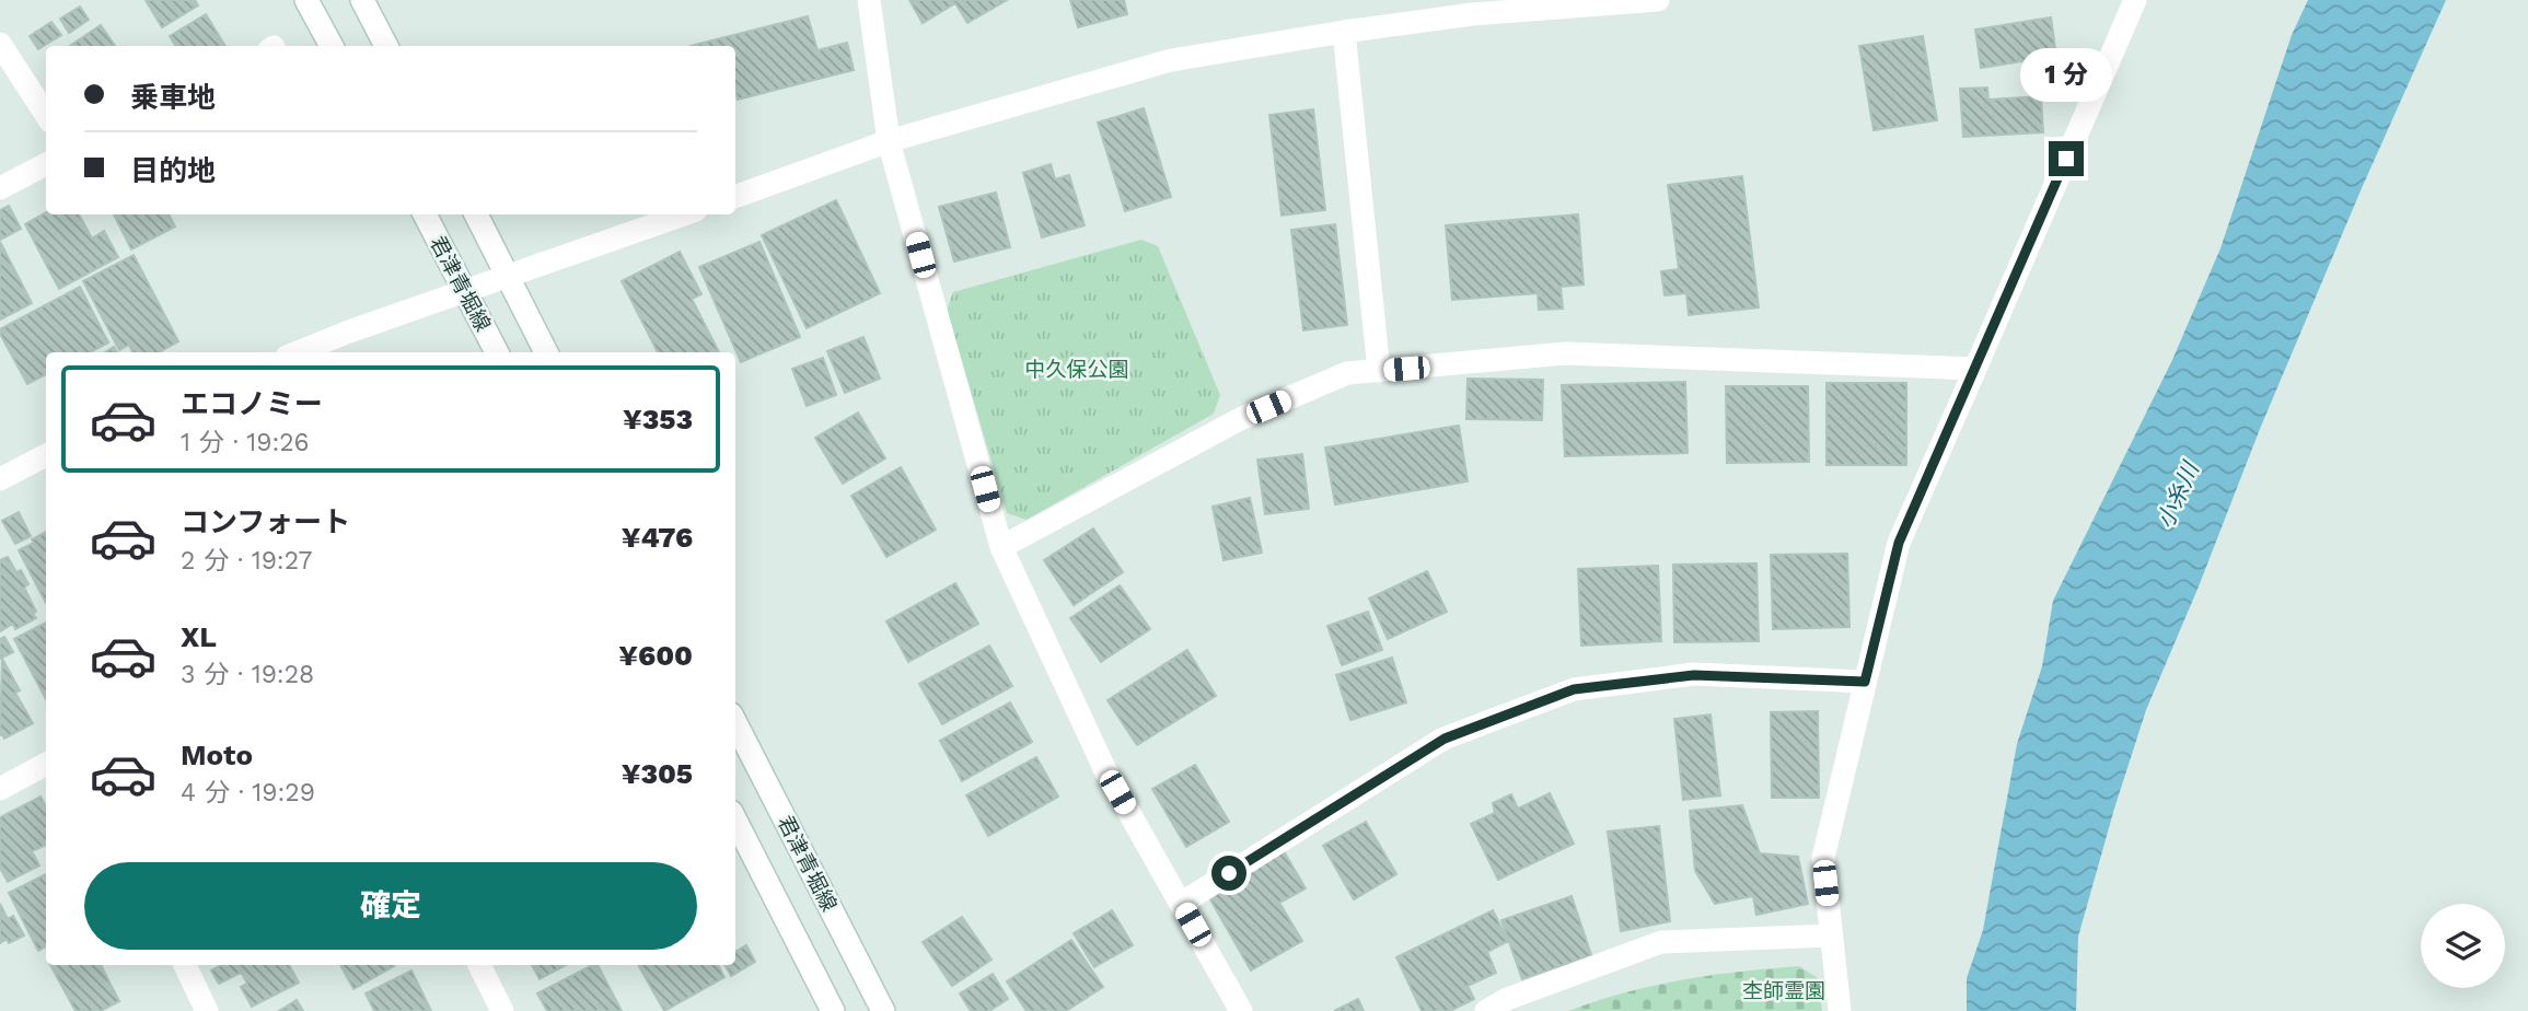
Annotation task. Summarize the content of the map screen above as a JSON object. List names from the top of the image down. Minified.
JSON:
{"streets":{"street":["君津青堀線"]},"water":["小糸川"],"parks":["中久保公園","杢師霊園"],"page":{"banner":["乗車地","目的地"],"bubble":"1 分","list":[{"name":"エコノミー","note":"1 分 · 19:26","value":"¥353"},{"name":"コンフォート","note":"2 分 · 19:27","value":"¥476"},{"name":"XL","note":"3 分 · 19:28","value":"¥600"},{"name":"Moto","note":"4 分 · 19:29","value":"¥305"}],"buttons":"確定"}}
